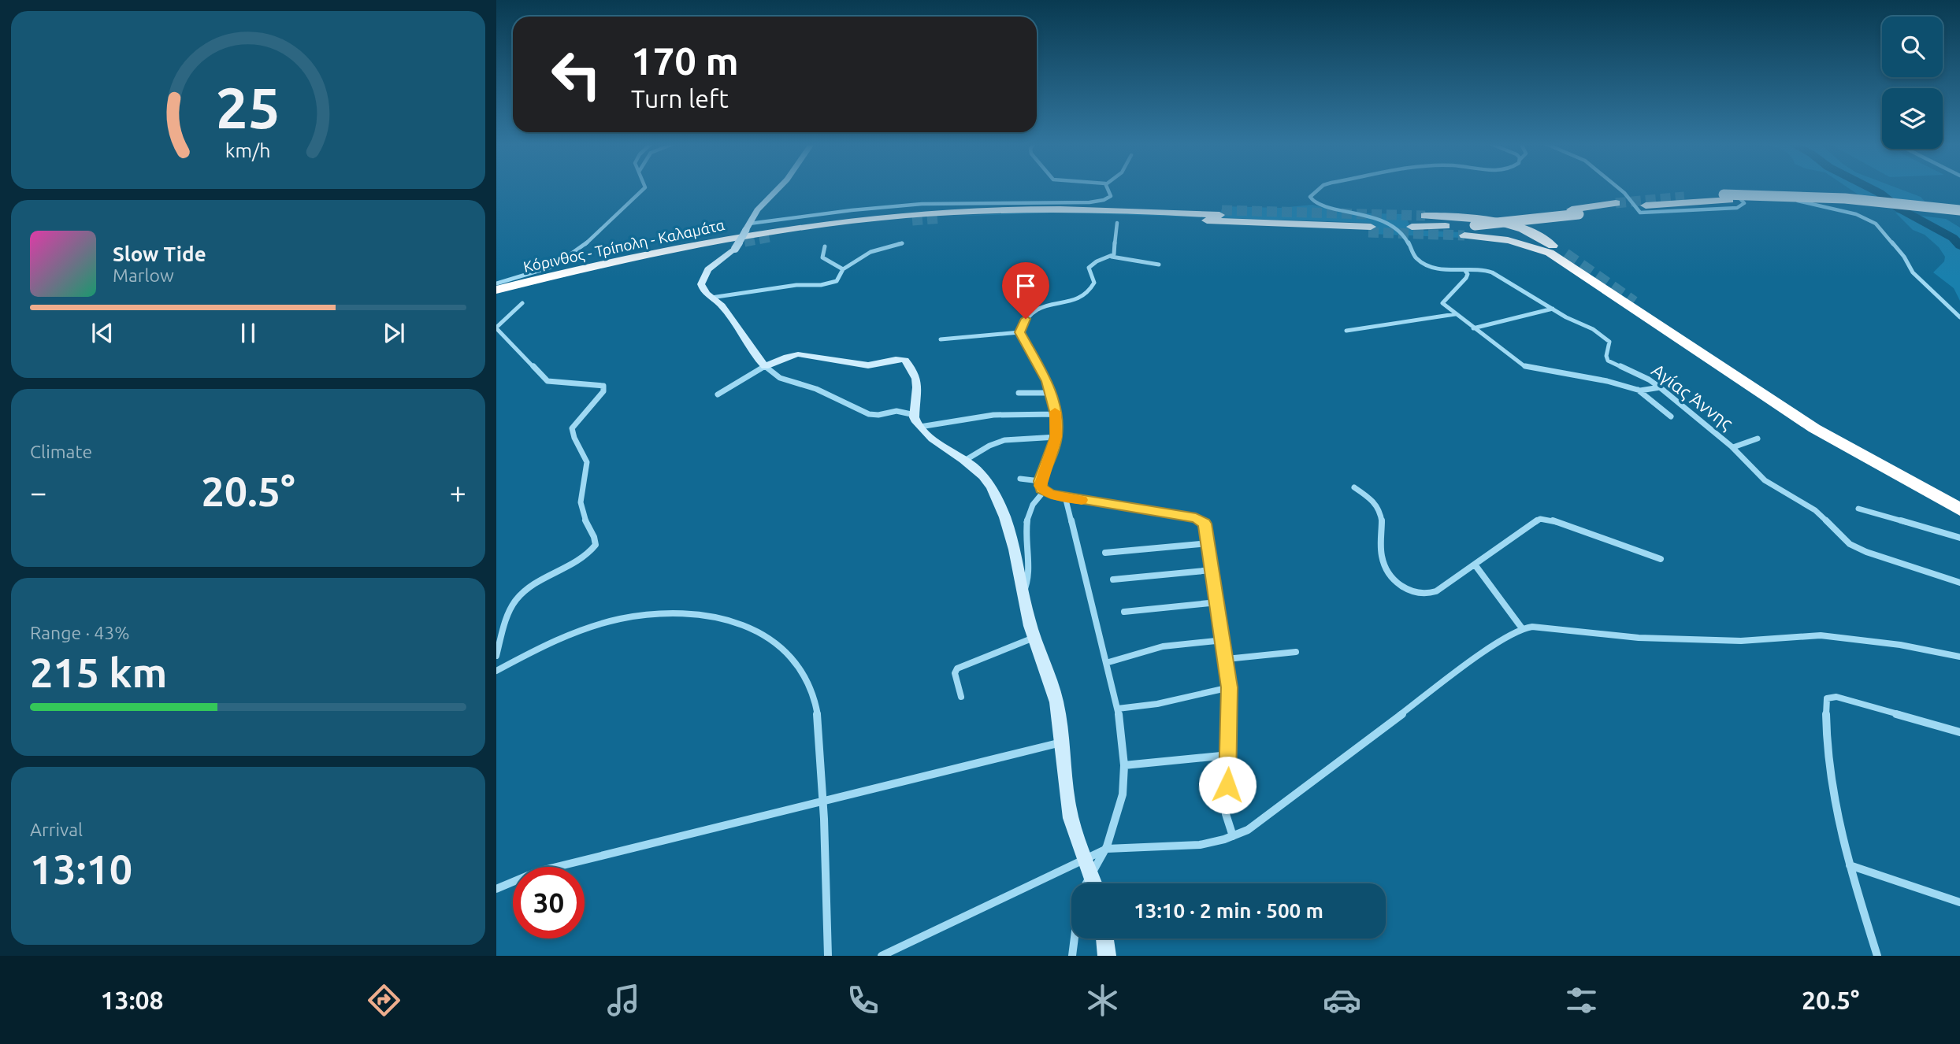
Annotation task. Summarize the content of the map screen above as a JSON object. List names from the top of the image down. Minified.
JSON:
{"streets":{"highway":["Κόρινθος - Τρίπολη - Καλαμάτα"],"street":["Αγίας Άννης"]},"page":{"turn":["170 m","Turn left"],"song":["Slow Tide","Marlow"],"tile":["Climate",["Range · 43%","215 km"],["Arrival","13:10"]],"heat":["−","20.5°","+"],"limit":"30","trip":"13:10 · 2 min · 500 m","tabs":["13:08","20.5°"],"gauge":["25","km/h"]}}
